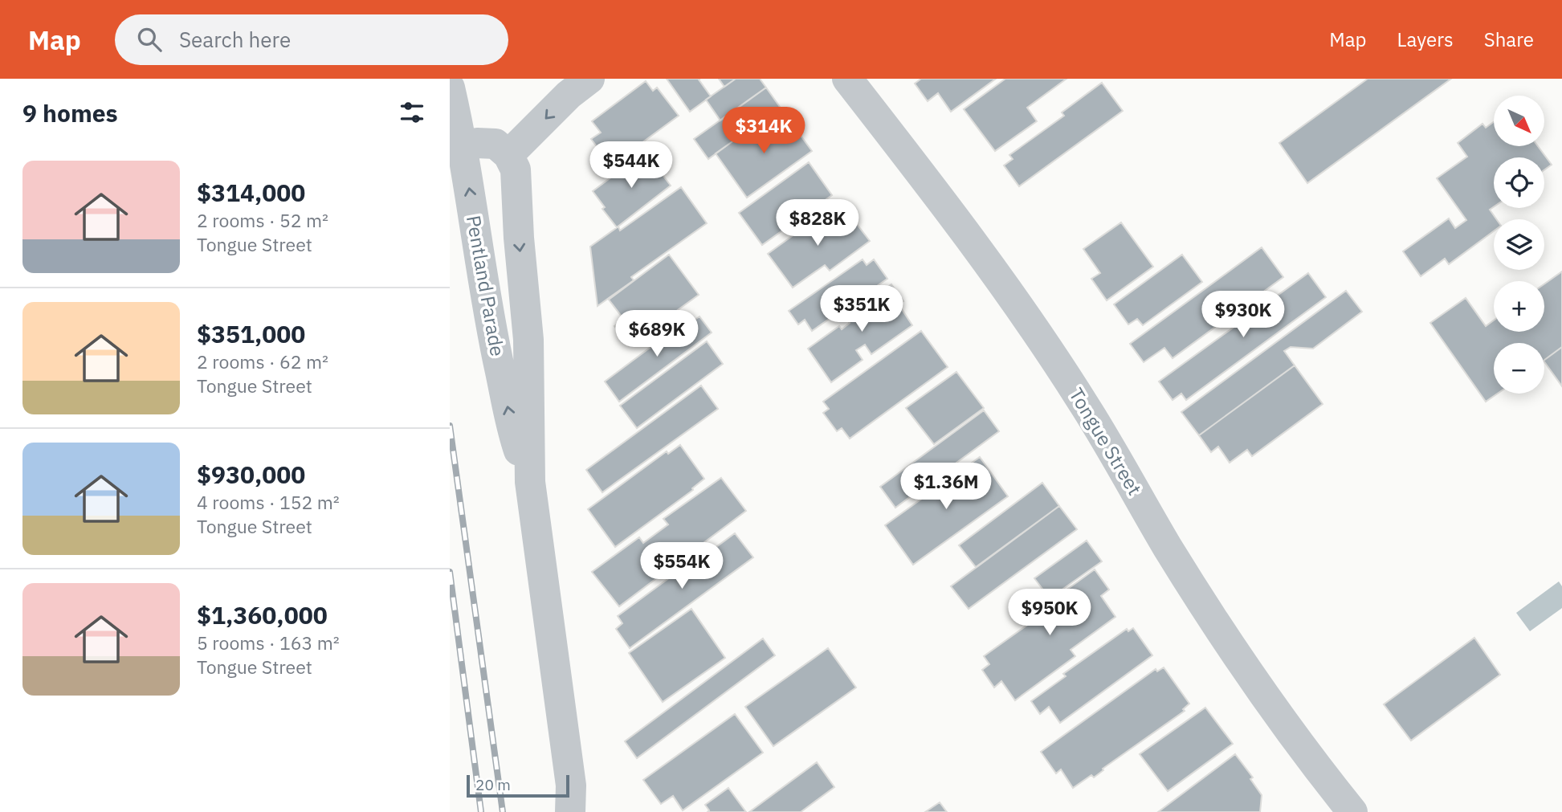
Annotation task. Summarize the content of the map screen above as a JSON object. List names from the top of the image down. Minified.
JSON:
{"streets":{"street":["Pentland Parade","Tongue Street"]},"scale_bar":"20 m","north":"bottom right","page":{"header":"Map","search":"Search here","nav":["Map","Layers","Share"],"heading":"9 homes","map_buttons":["+","−"],"price":["$314K","$544K","$828K","$351K","$930K","$689K","$1.36M","$554K","$950K"],"list":[{"name":"$314,000","note":"2 rooms · 52 m² · Tongue Street"},{"name":"$351,000","note":"2 rooms · 62 m² · Tongue Street"},{"name":"$930,000","note":"4 rooms · 152 m² · Tongue Street"},{"name":"$1,360,000","note":"5 rooms · 163 m² · Tongue Street"}],"scale":"20 m"}}
